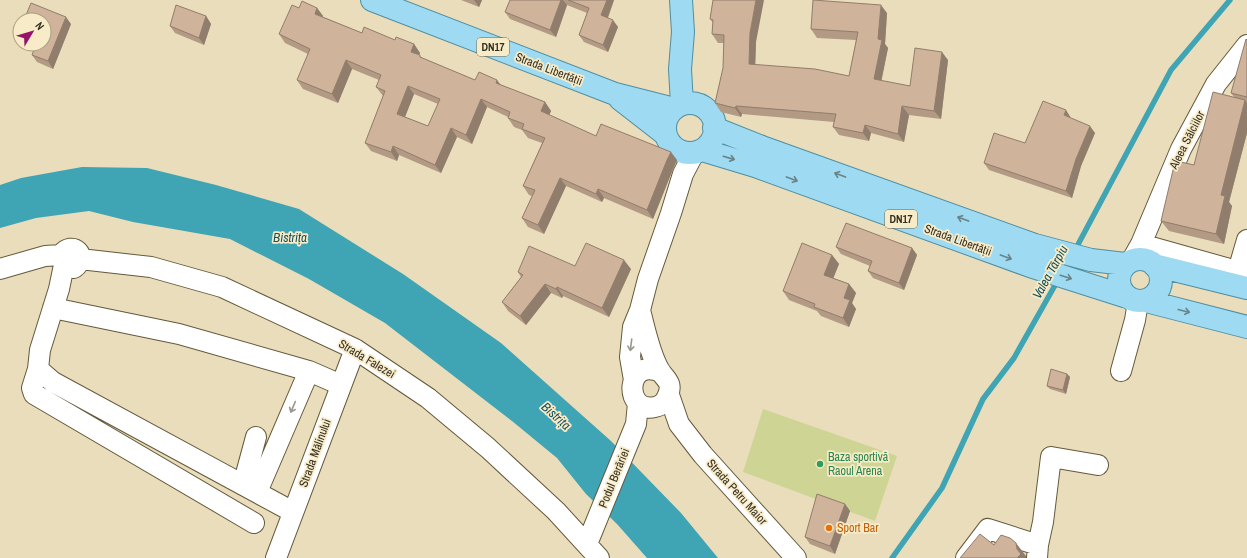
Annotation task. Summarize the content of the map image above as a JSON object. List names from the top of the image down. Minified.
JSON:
{"streets":{"main road":["DN17","Strada Libertății"],"street":["Aleea Sălciilor","Strada Falezei","Strada Mălinului","Podul Berăriei","Strada Petru Maior"]},"crossings":[["DN17","Strada Libertății"],["DN17","Aleea Sălciilor"],["Strada Libertății","Aleea Sălciilor"],["Strada Falezei","Strada Mălinului"],["Strada Falezei","Podul Berăriei"],["Podul Berăriei","Strada Petru Maior"]],"water":["Bistrița","Valea Tărpiu"],"places":["Baza sportivă Raoul Arena","Sport Bar"],"north":"top right"}
